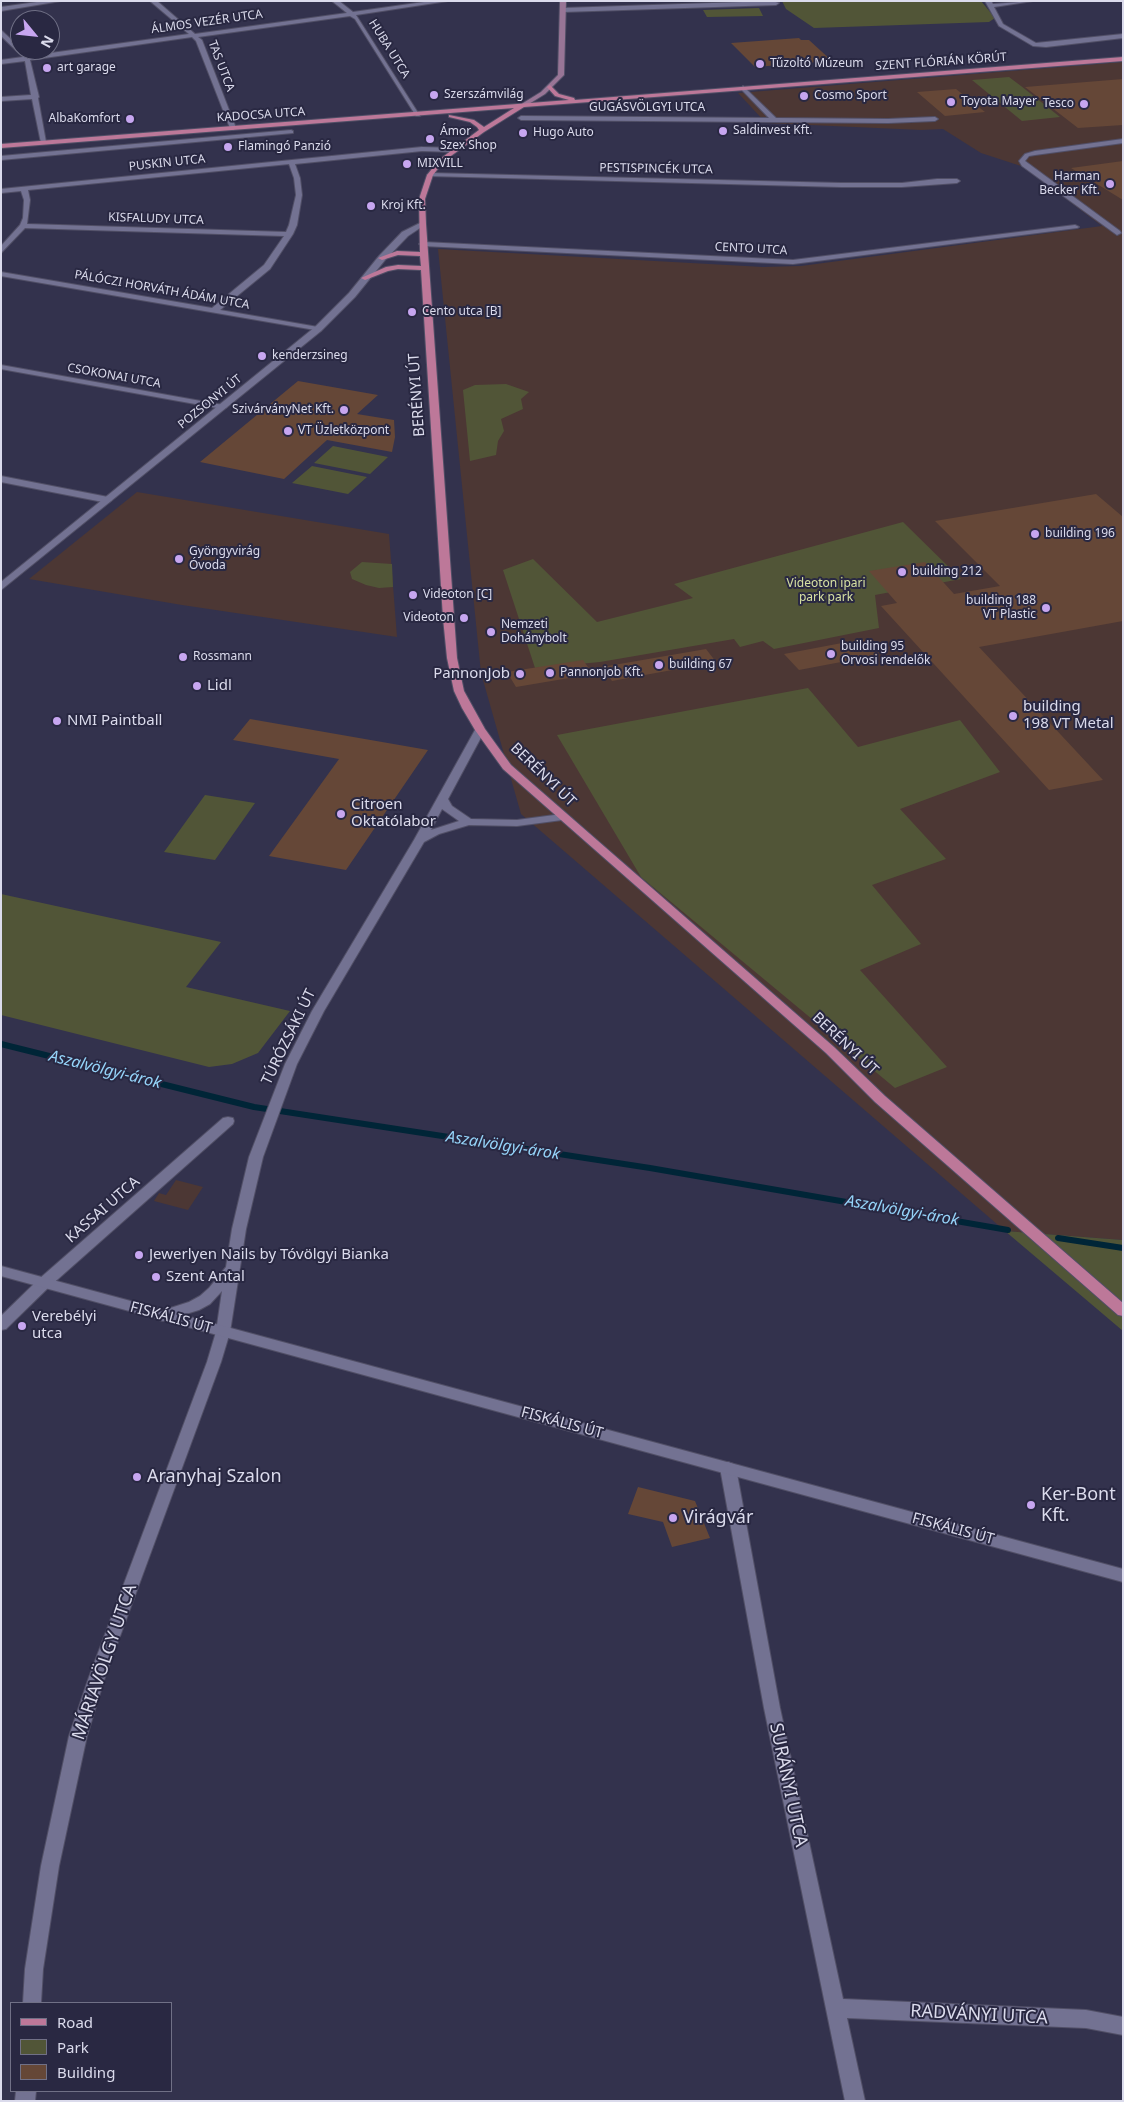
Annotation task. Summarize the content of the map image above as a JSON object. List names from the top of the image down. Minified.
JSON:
{"streets":{"main road":["SZENT FLÓRIÁN KÖRÚT","KADOCSA UTCA","BERÉNYI ÚT"],"street":["ÁLMOS VEZÉR UTCA","HUBA UTCA","TAS UTCA","GUGÁSVÖLGYI UTCA","PUSKIN UTCA","PESTISPINCÉK UTCA","KISFALUDY UTCA","CENTO UTCA","PÁLÓCZI HORVÁTH ÁDÁM UTCA","CSOKONAI UTCA","POZSONYI ÚT","TÚRÓZSÁKI ÚT","KASSAI UTCA","FISKÁLIS ÚT","MÁRIAVÖLGY UTCA","SURÁNYI UTCA","RADVÁNYI UTCA"]},"crossings":[["ÁLMOS VEZÉR UTCA","HUBA UTCA"],["ÁLMOS VEZÉR UTCA","TAS UTCA"],["HUBA UTCA","KADOCSA UTCA"],["SZENT FLÓRIÁN KÖRÚT","KADOCSA UTCA"],["SZENT FLÓRIÁN KÖRÚT","BERÉNYI ÚT"],["TAS UTCA","KADOCSA UTCA"],["KADOCSA UTCA","BERÉNYI ÚT"],["PUSKIN UTCA","BERÉNYI ÚT"],["PESTISPINCÉK UTCA","BERÉNYI ÚT"],["CENTO UTCA","BERÉNYI ÚT"],["PÁLÓCZI HORVÁTH ÁDÁM UTCA","POZSONYI ÚT"],["CSOKONAI UTCA","POZSONYI ÚT"],["BERÉNYI ÚT","POZSONYI ÚT"],["BERÉNYI ÚT","TÚRÓZSÁKI ÚT"],["TÚRÓZSÁKI ÚT","FISKÁLIS ÚT"],["TÚRÓZSÁKI ÚT","MÁRIAVÖLGY UTCA"],["KASSAI UTCA","FISKÁLIS ÚT"],["FISKÁLIS ÚT","MÁRIAVÖLGY UTCA"],["FISKÁLIS ÚT","SURÁNYI UTCA"],["SURÁNYI UTCA","RADVÁNYI UTCA"]],"water":["Aszalvölgyi-árok"],"parks":["Videoton ipari park park"],"places":["Tűzoltó Múzeum","art garage","Szerszámvilág","Cosmo Sport","Toyota Mayer","Tesco","AlbaKomfort","Saldinvest Kft.","Hugo Auto","Ámor Szex Shop","Flamingó Panzió","MIXVILL","Harman Becker Kft.","Kroj Kft.","Cento utca [B]","kenderzsineg","SzivárványNet Kft.","VT Üzletközpont","building 196","Gyöngyvirág Óvoda","building 212","Videoton [C]","building 188 VT Plastic","Videoton","Nemzeti Dohánybolt","building 95 Orvosi rendelők","Rossmann","building 67","Pannonjob Kft.","PannonJob","Lidl","building 198 VT Metal","NMI Paintball","Citroen Oktatólabor","Jewerlyen Nails by Tóvölgyi Bianka","Szent Antal","Verebélyi utca","Aranyhaj Szalon","Ker-Bont Kft.","Virágvár"],"legend":["Road","Park","Building"],"north":"bottom right"}
